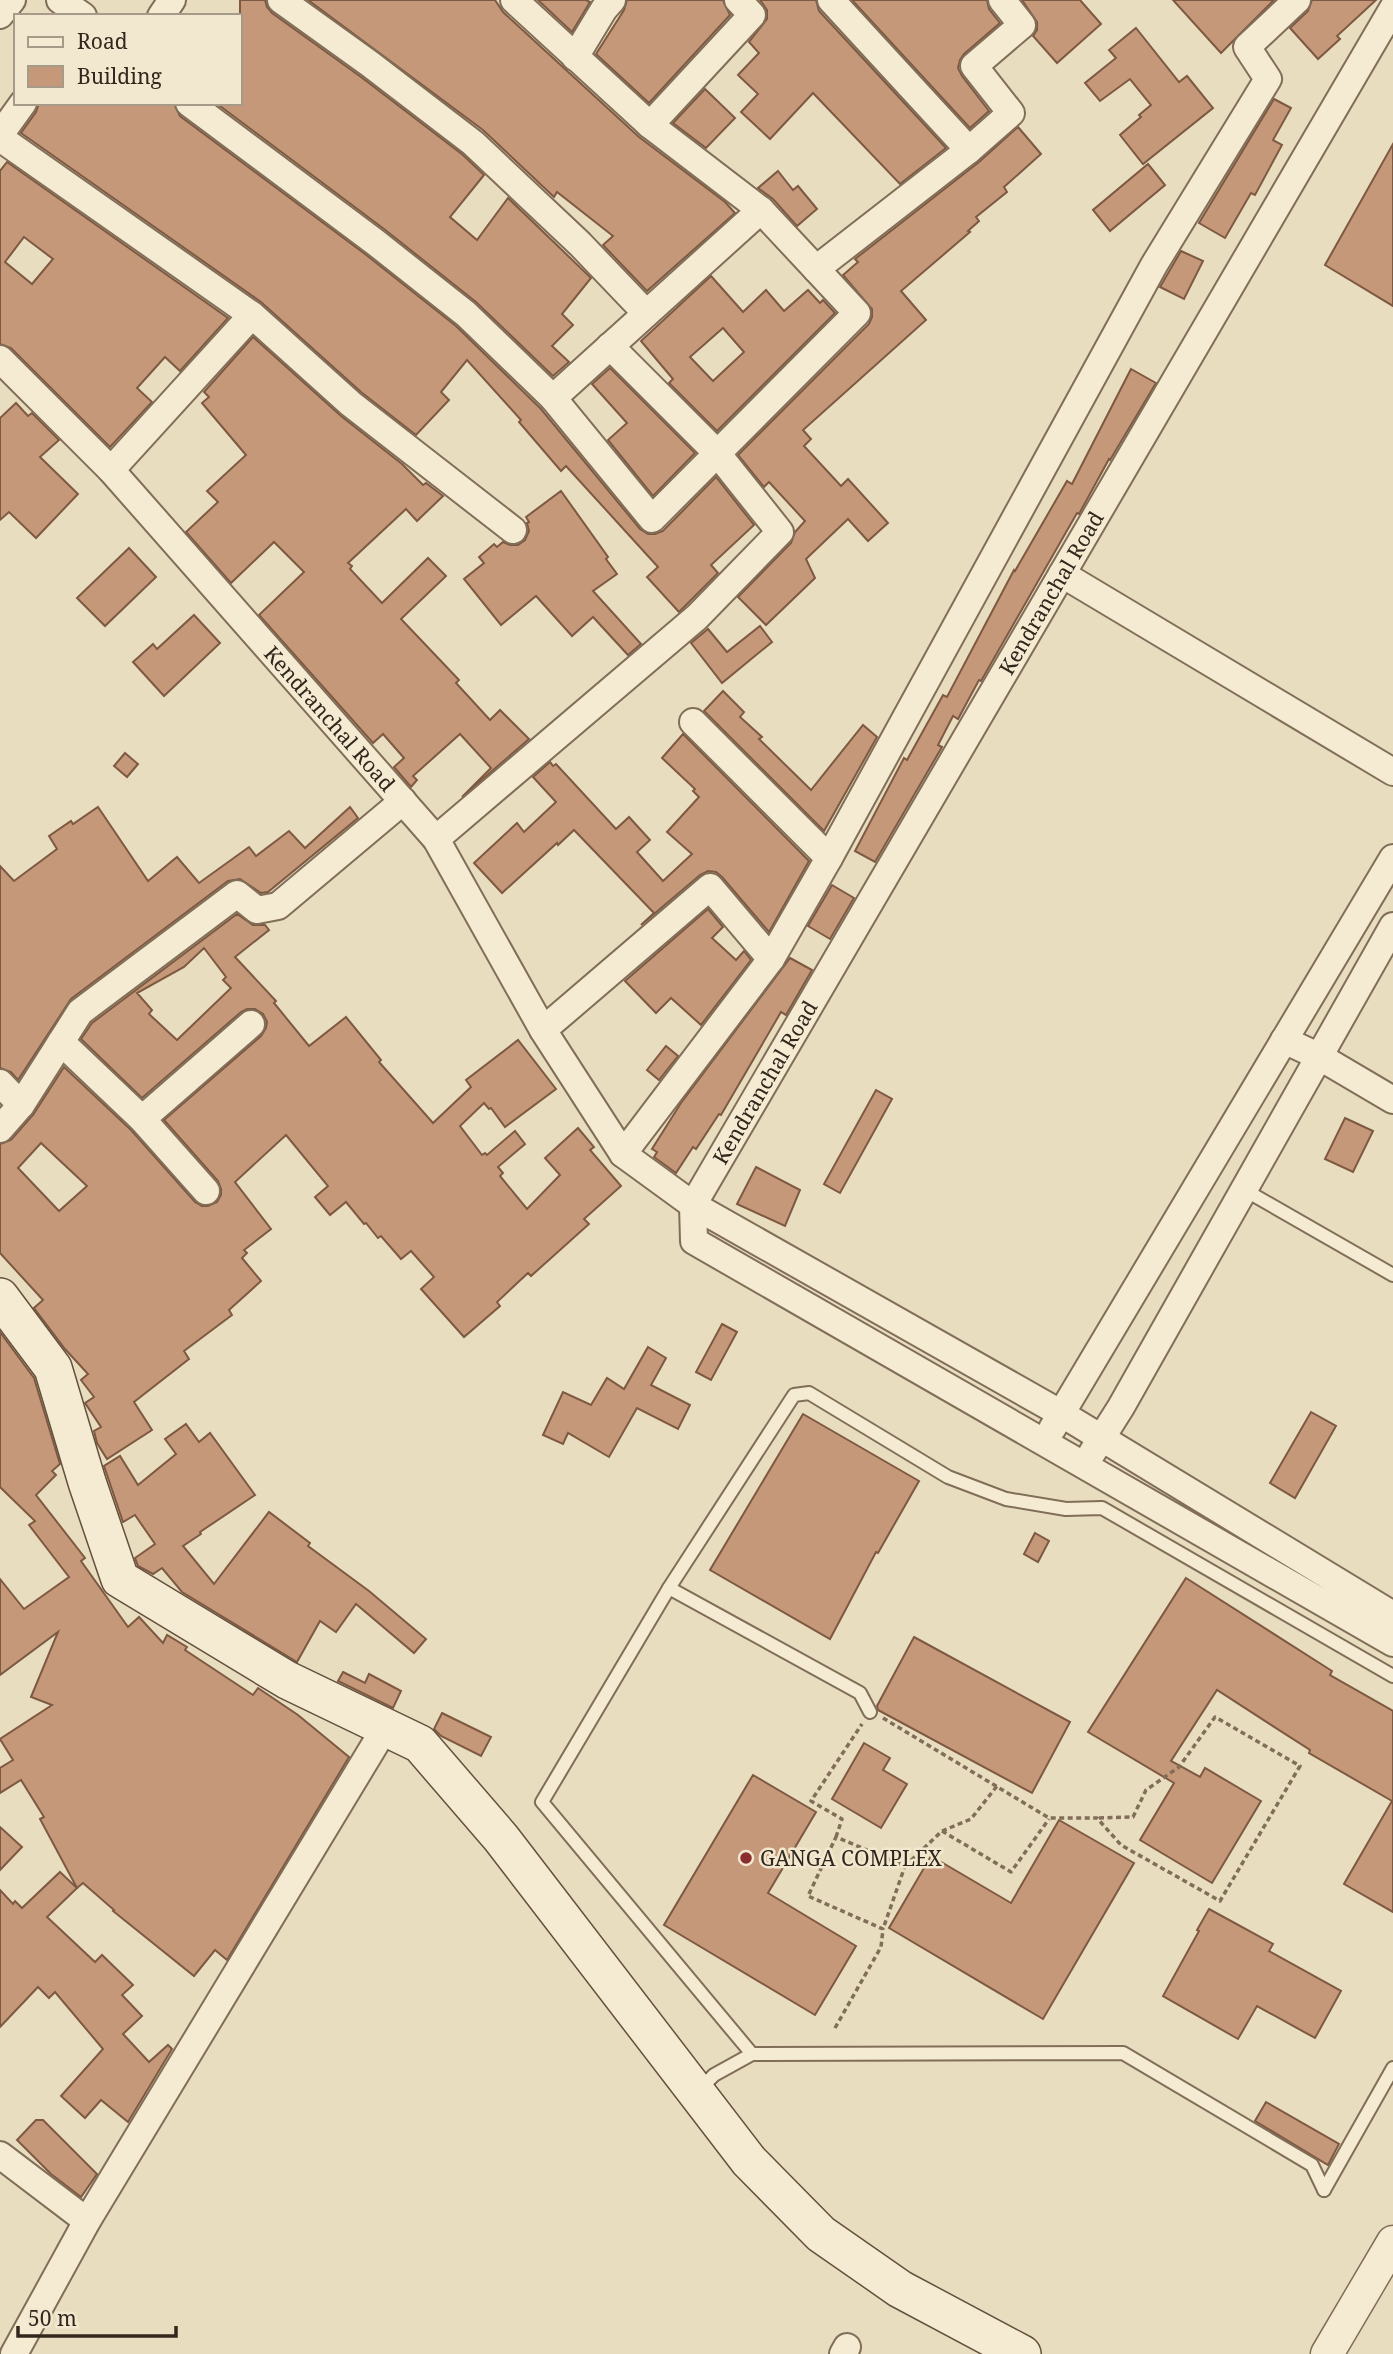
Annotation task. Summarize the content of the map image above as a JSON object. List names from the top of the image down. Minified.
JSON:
{"streets":{"street":["Kendranchal Road"]},"places":["GANGA COMPLEX"],"legend":["Road","Building"],"scale_bar":"50 m"}
